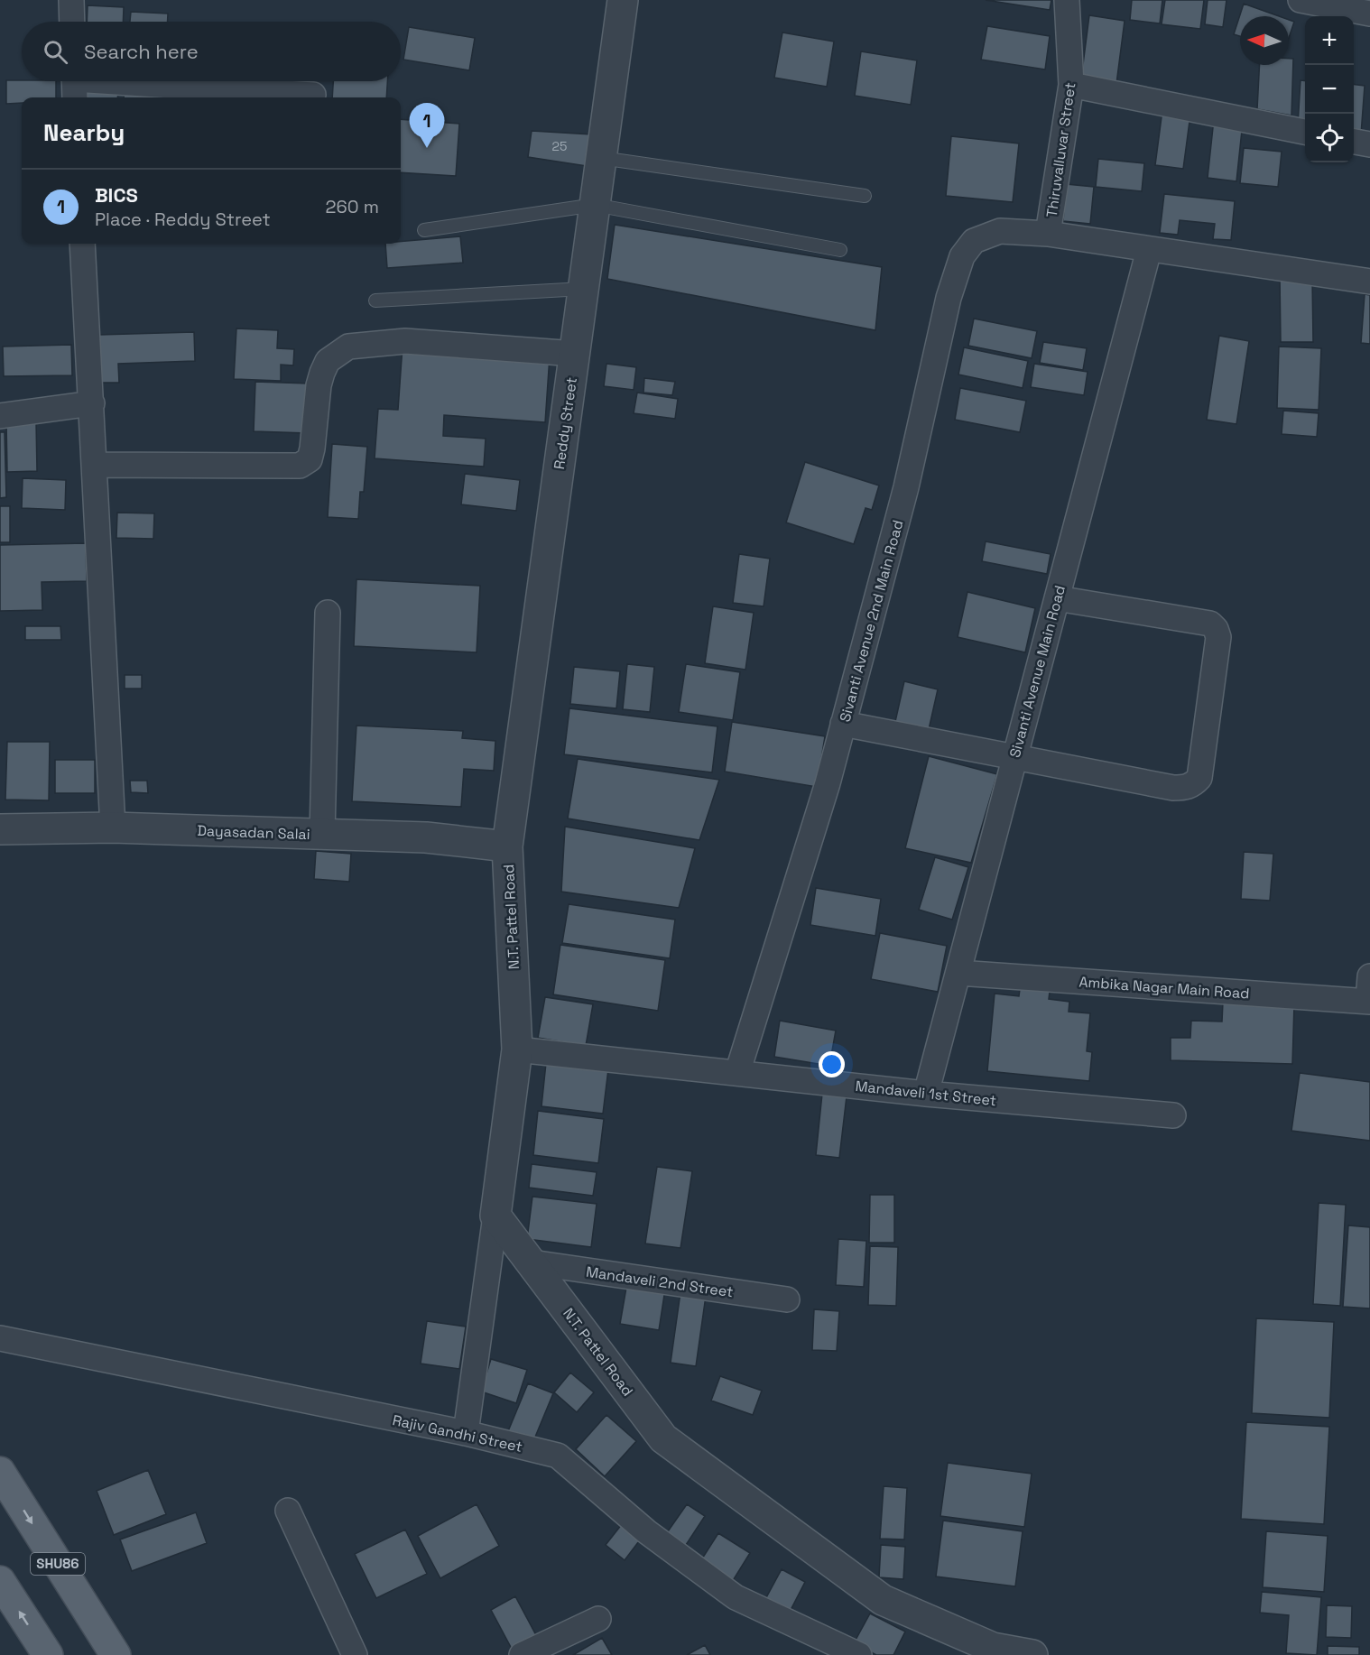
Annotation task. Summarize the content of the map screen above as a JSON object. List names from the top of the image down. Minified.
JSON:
{"streets":{"main road":["SHU86"],"street":["Thiruvalluvar Street","Reddy Street","Sivanti Avenue 2nd Main Road","Sivanti Avenue Main Road","Dayasadan Salai","N.T. Pattel Road","Ambika Nagar Main Road","Mandaveli 1st Street","Mandaveli 2nd Street","Rajiv Gandhi Street"]},"crossings":[["Thiruvalluvar Street","Sivanti Avenue 2nd Main Road"],["Reddy Street","Dayasadan Salai"],["Reddy Street","N.T. Pattel Road"],["Sivanti Avenue 2nd Main Road","Sivanti Avenue Main Road"],["Sivanti Avenue 2nd Main Road","Mandaveli 1st Street"],["Sivanti Avenue Main Road","Ambika Nagar Main Road"],["Sivanti Avenue Main Road","Mandaveli 1st Street"],["Dayasadan Salai","N.T. Pattel Road"],["N.T. Pattel Road","Mandaveli 1st Street"],["N.T. Pattel Road","Mandaveli 2nd Street"]],"house_numbers":["25"],"north":"left","page":{"map_buttons":["+","−"],"search":"Search here","heading":"Nearby","pins":"1","list":[{"mark":"1","name":"BICS","note":"Place · Reddy Street","value":"260 m"}]}}
